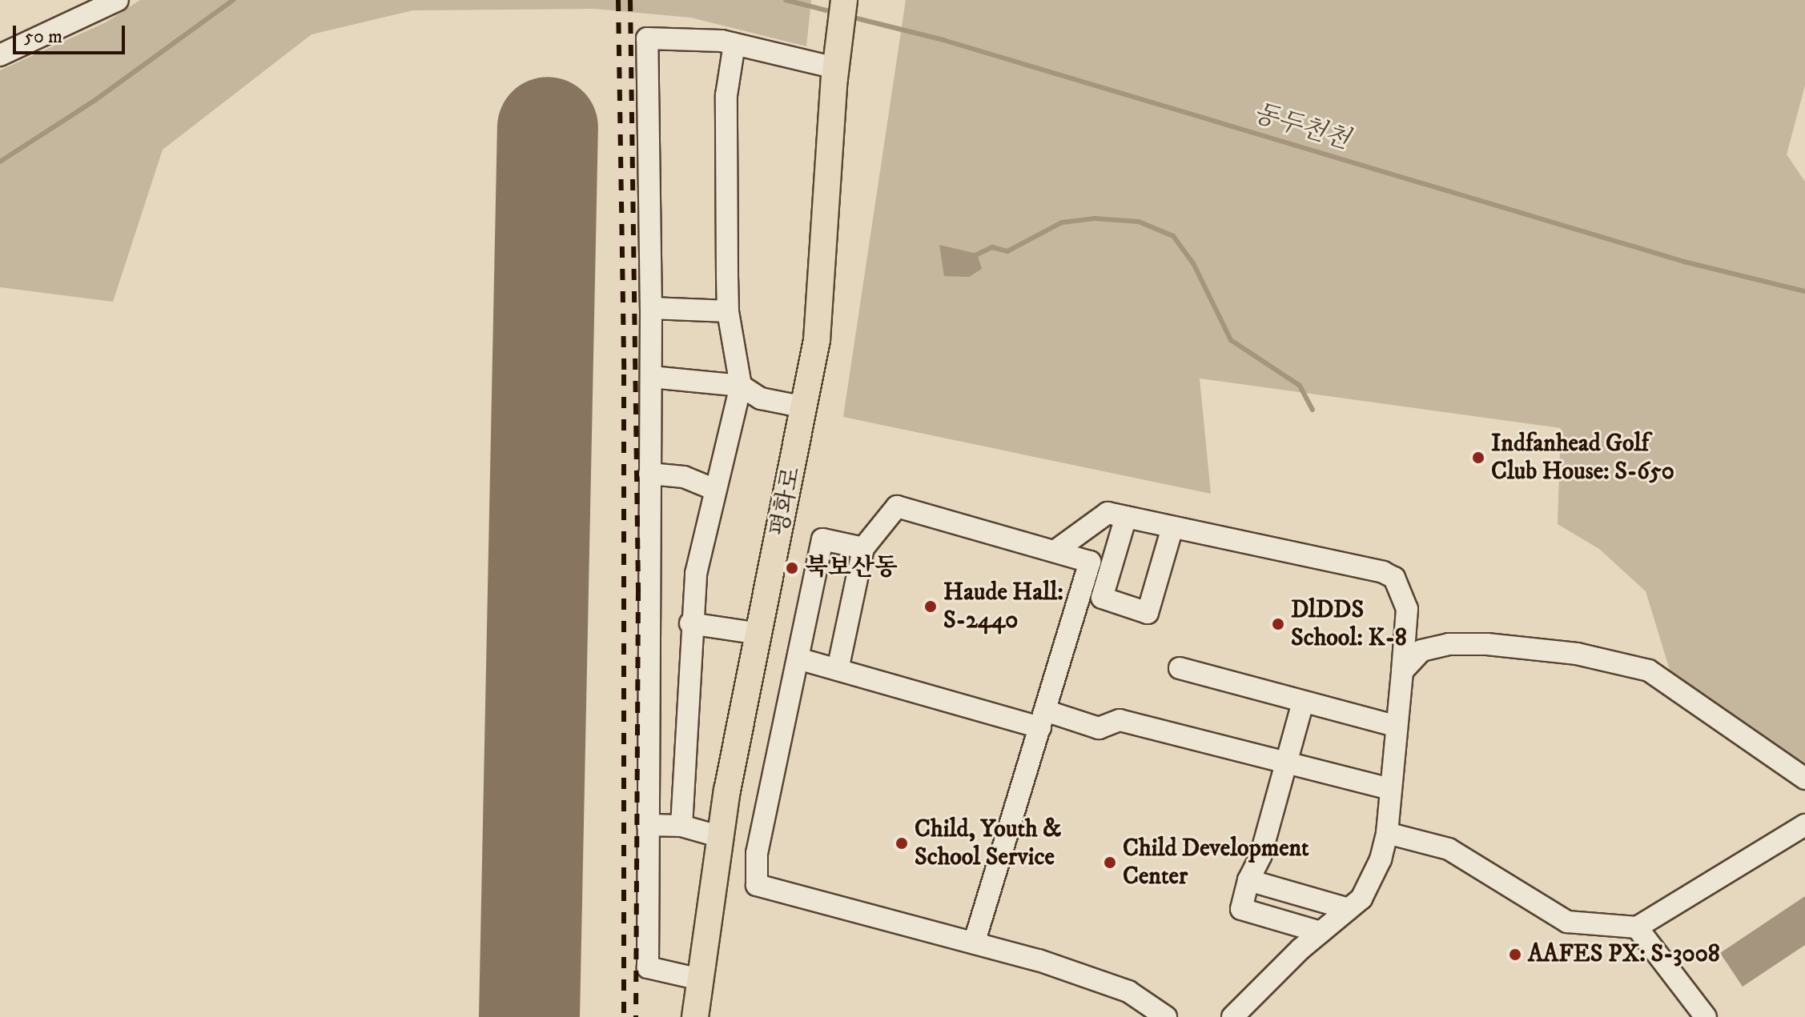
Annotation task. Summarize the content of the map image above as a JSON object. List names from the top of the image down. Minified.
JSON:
{"streets":{"main road":["평화로"]},"water":["동두천천"],"places":["Indfanhead Golf Club House: S-650","북보산동","Haude Hall: S-2440","DlDDS School: K-8","Child, Youth & School Service","Child Development Center","AAFES PX: S-3008"],"scale_bar":"50 m"}
